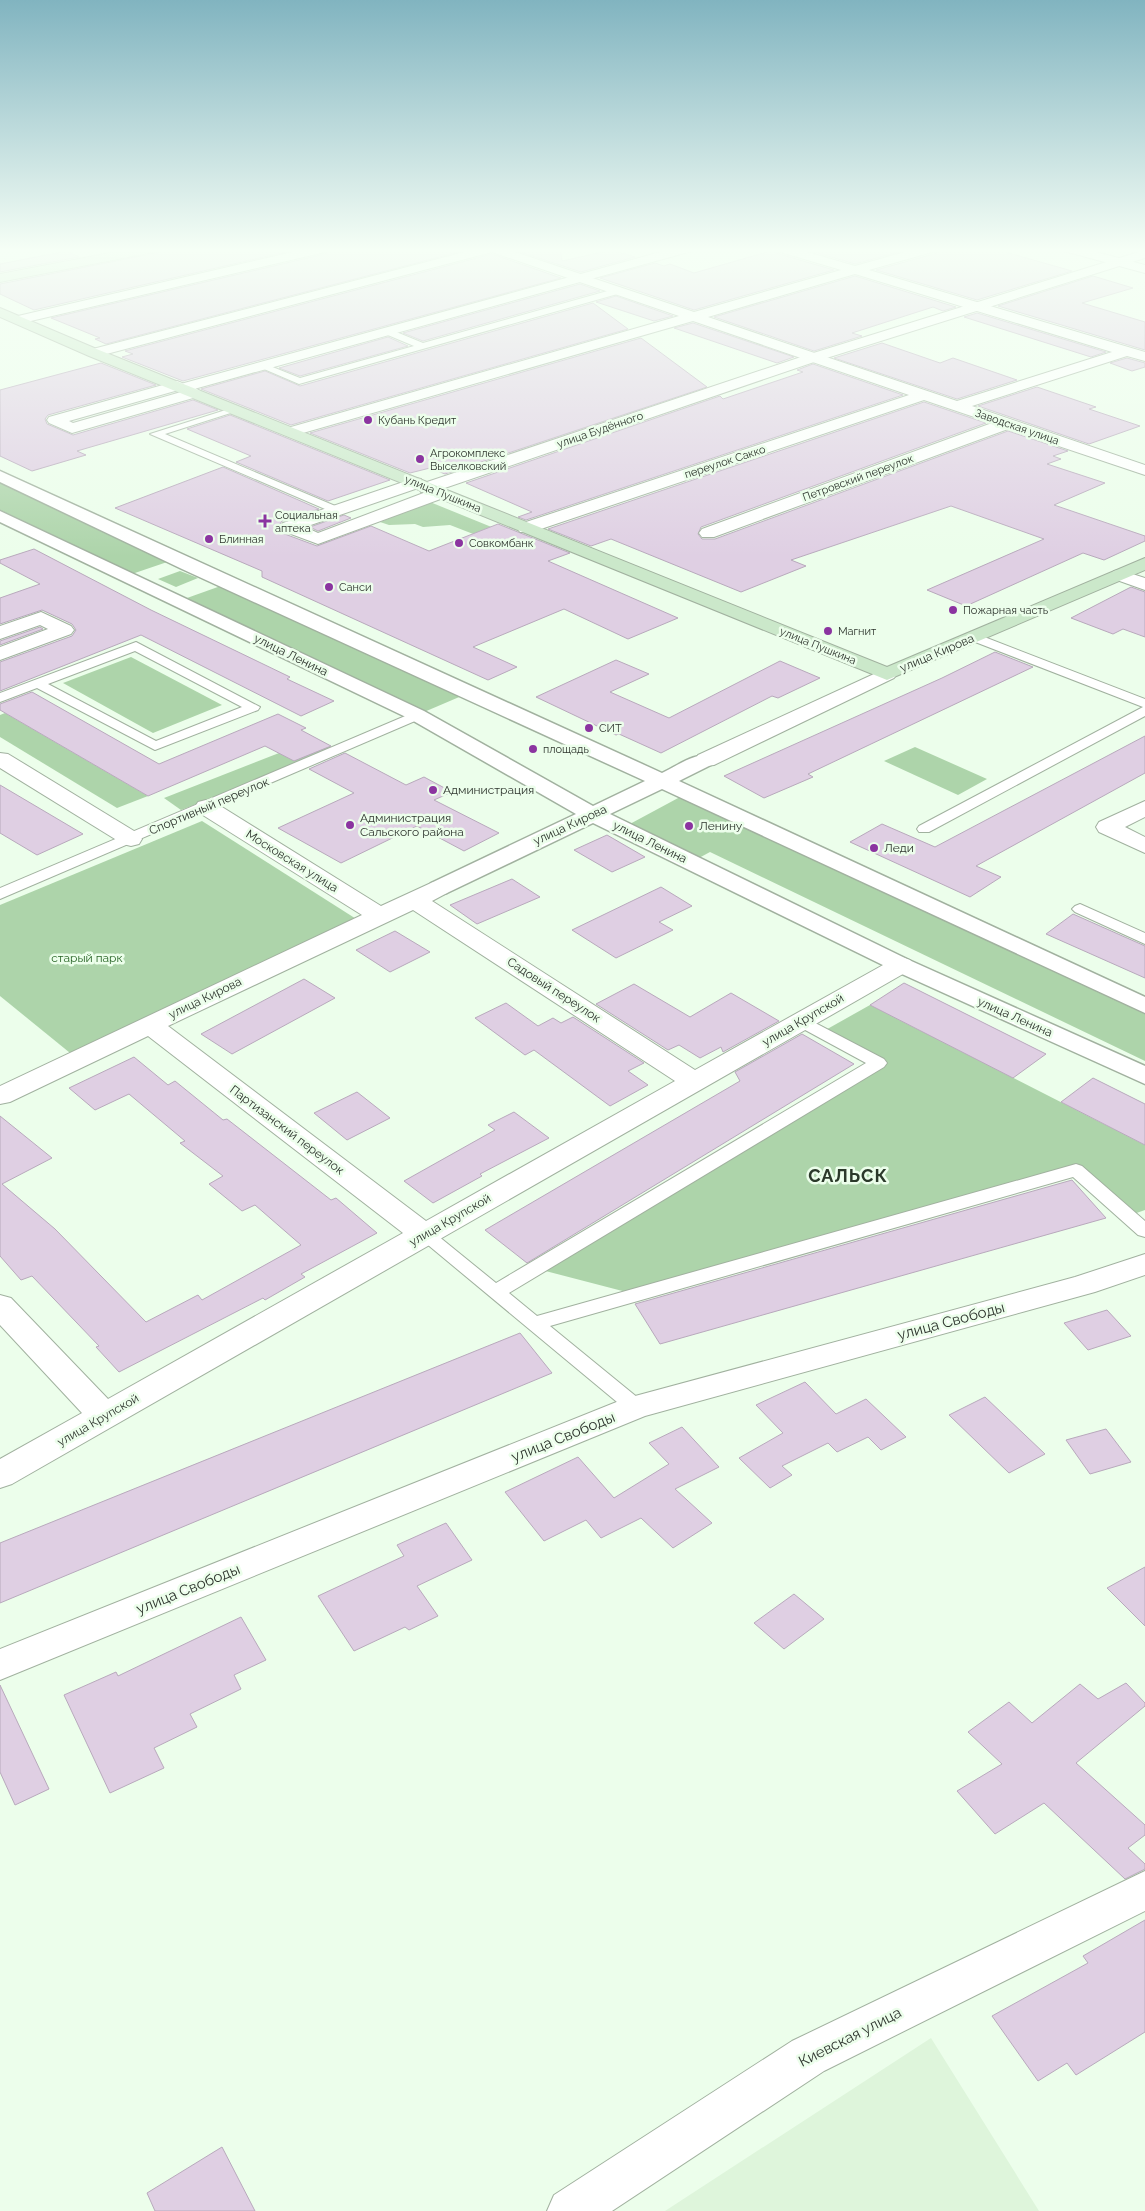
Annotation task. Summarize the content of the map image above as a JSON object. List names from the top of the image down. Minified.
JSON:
{"streets":{"main road":["улица Пушкина","улица Кирова"],"street":["Заводская улица","улица Будённого","переулок Сакко","Петровский переулок","улица Ленина","Московская улица","Садовый переулок","улица Крупской","Партизанский переулок","улица Свободы","Киевская улица"],"lane":["Спортивный переулок"]},"crossings":[["Заводская улица","улица Будённого"],["Заводская улица","переулок Сакко"],["Заводская улица","Петровский переулок"],["улица Будённого","улица Пушкина"],["переулок Сакко","улица Пушкина"],["улица Пушкина","улица Кирова"],["улица Кирова","улица Ленина"],["улица Кирова","Московская улица"],["улица Кирова","Садовый переулок"],["улица Кирова","Партизанский переулок"],["улица Ленина","Спортивный переулок"],["улица Ленина","улица Крупской"],["Спортивный переулок","Московская улица"],["Садовый переулок","улица Крупской"],["улица Крупской","Партизанский переулок"]],"districts":["САЛЬСК"],"parks":["старый парк"],"places":{"other":["Кубань Кредит","Агрокомплекс Выселковский","Блинная","Совкомбанк","Санси","Пожарная часть","Магнит","СИТ","площадь","Администрация","Администрация Сальского района","Ленину","Леди"],"health":["Социальная аптека"]}}
